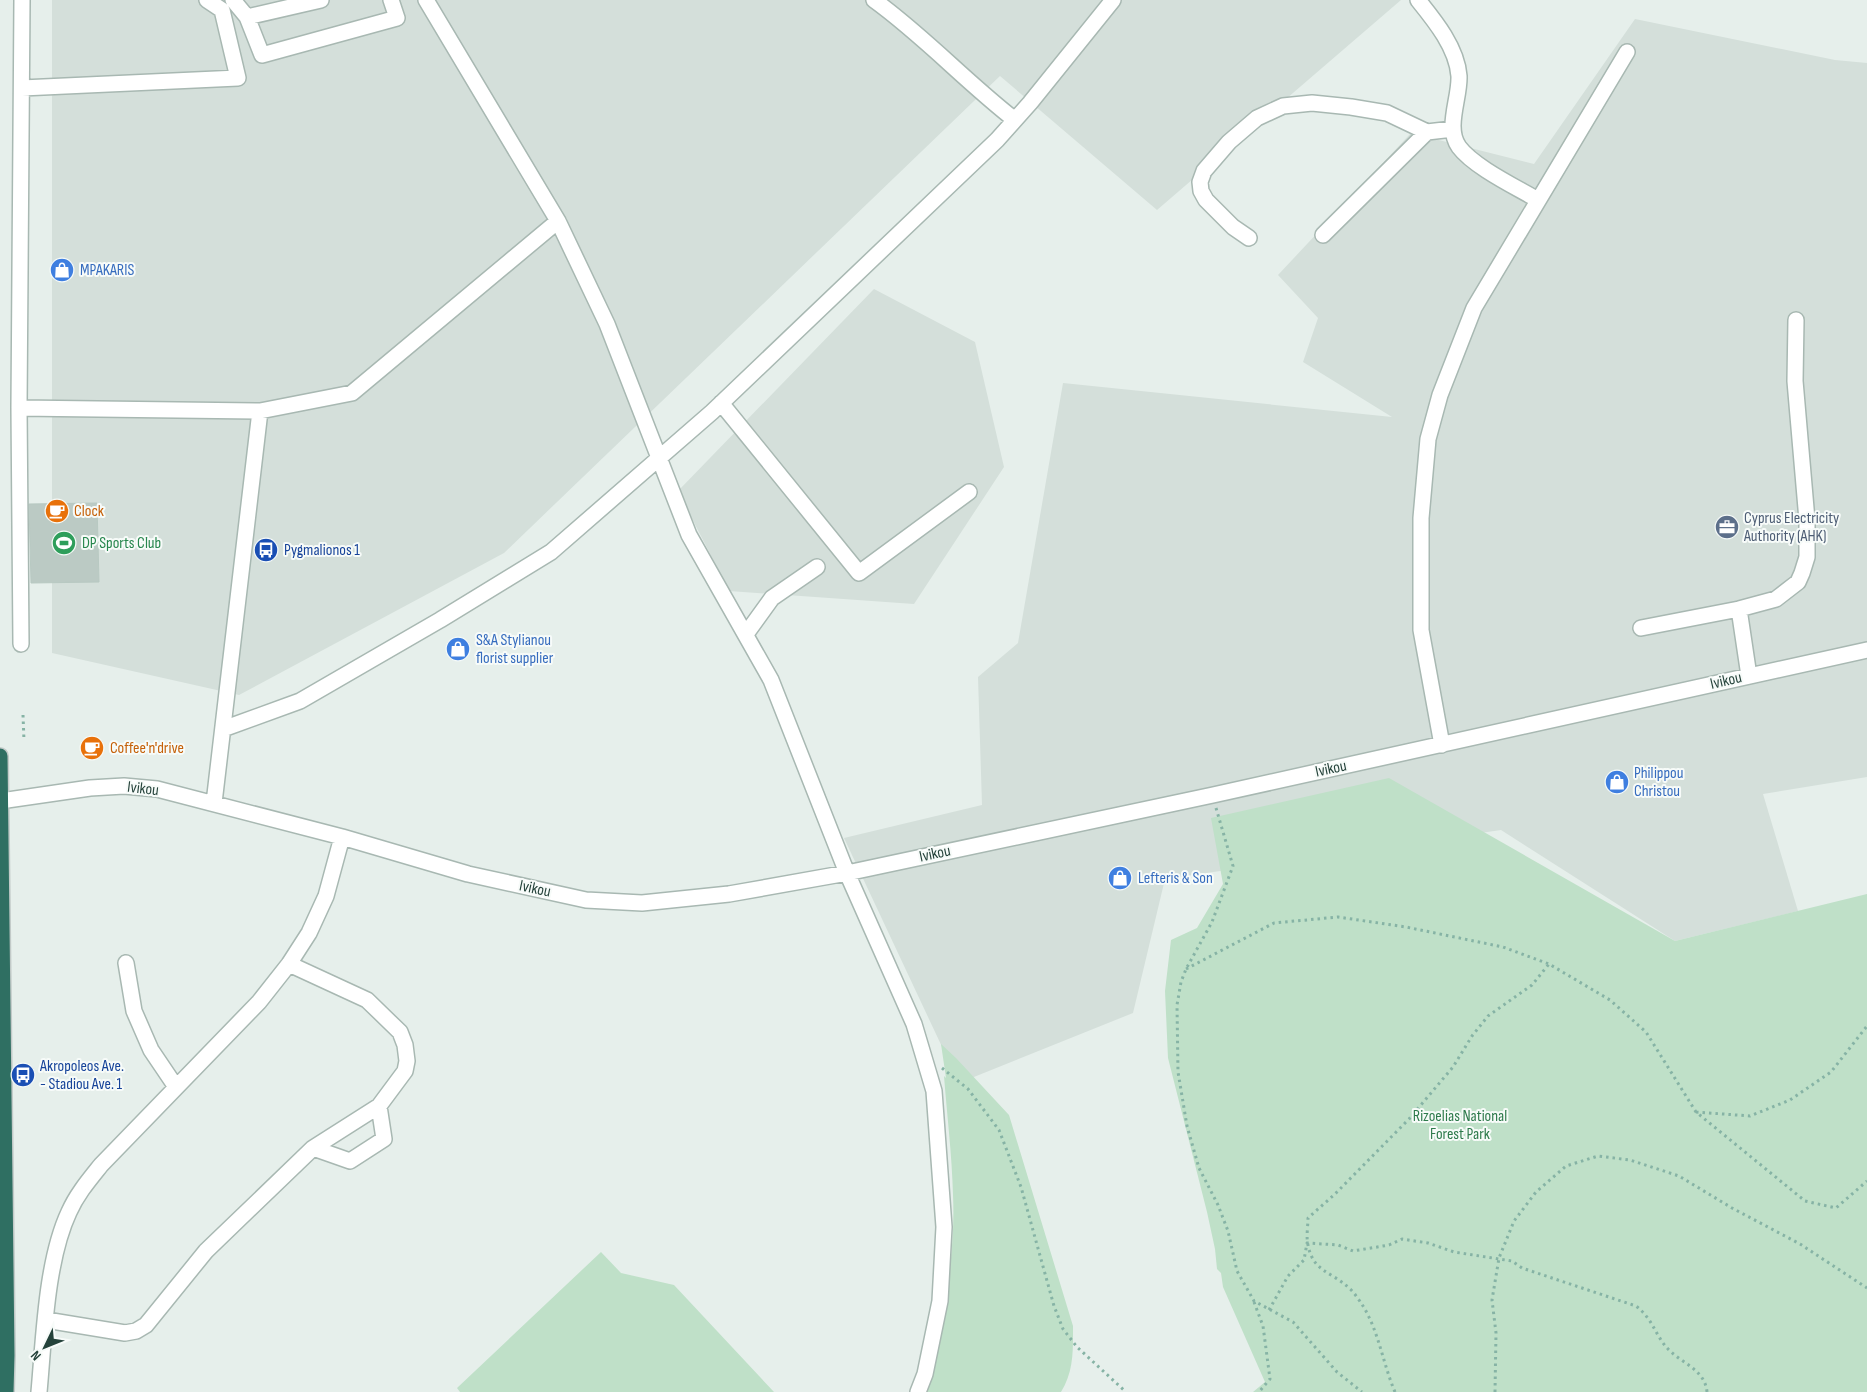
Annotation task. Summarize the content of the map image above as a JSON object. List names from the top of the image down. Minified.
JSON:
{"streets":{"street":["Ivikou"]},"parks":["Rizoelias National Forest Park"],"places":{"shop":["MPAKARIS","S&A Stylianou florist supplier","Philippou Christou","Lefteris & Son"],"cafe":["Clock","Coffee'n'drive"],"office":["Cyprus Electricity Authority (AHK)"],"sports":["DP Sports Club"],"bus stop":["Pygmalionos 1","Akropoleos Ave. - Stadiou Ave. 1"]},"north":"bottom left"}
